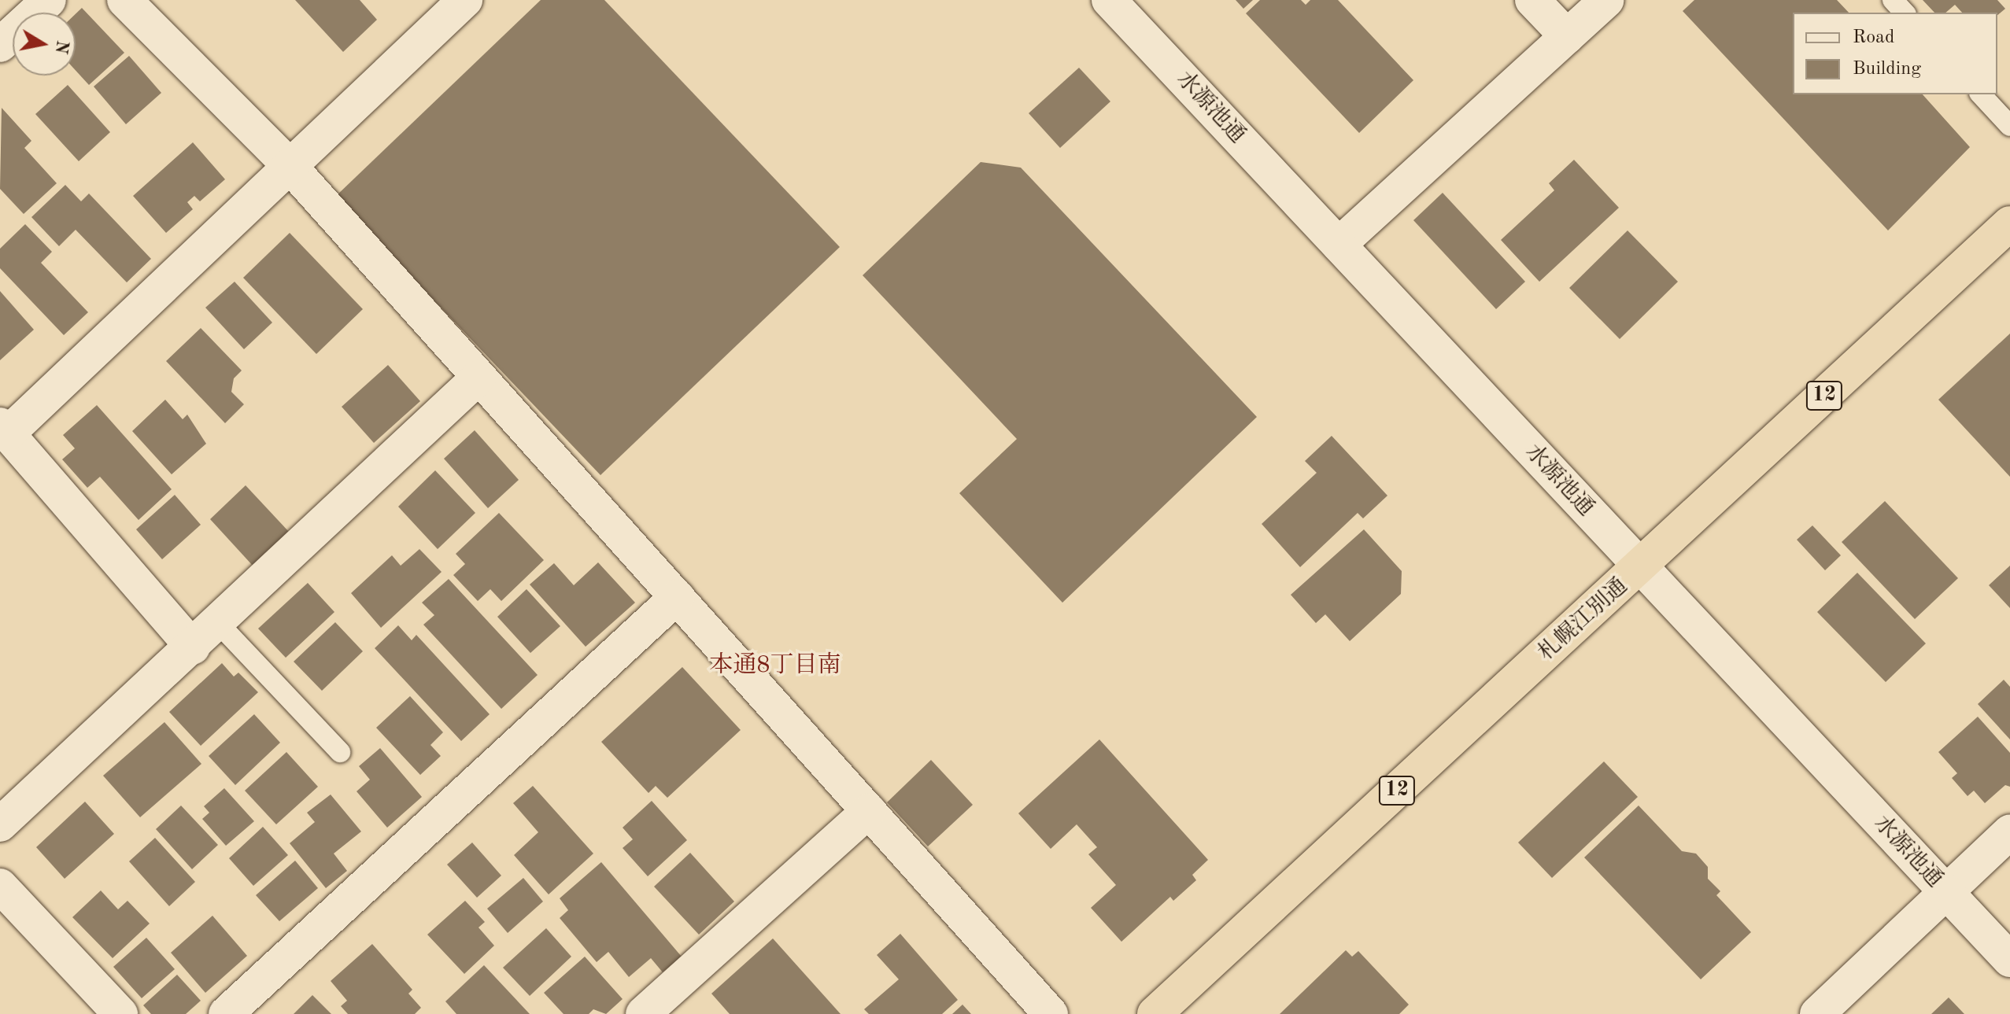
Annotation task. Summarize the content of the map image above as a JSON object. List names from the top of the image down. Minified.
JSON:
{"streets":{"highway":["12","札幌江別通"],"street":["水源池通"]},"crossings":[["水源池通","札幌江別通"]],"districts":["本通8丁目南"],"legend":["Road","Building"],"north":"right"}
